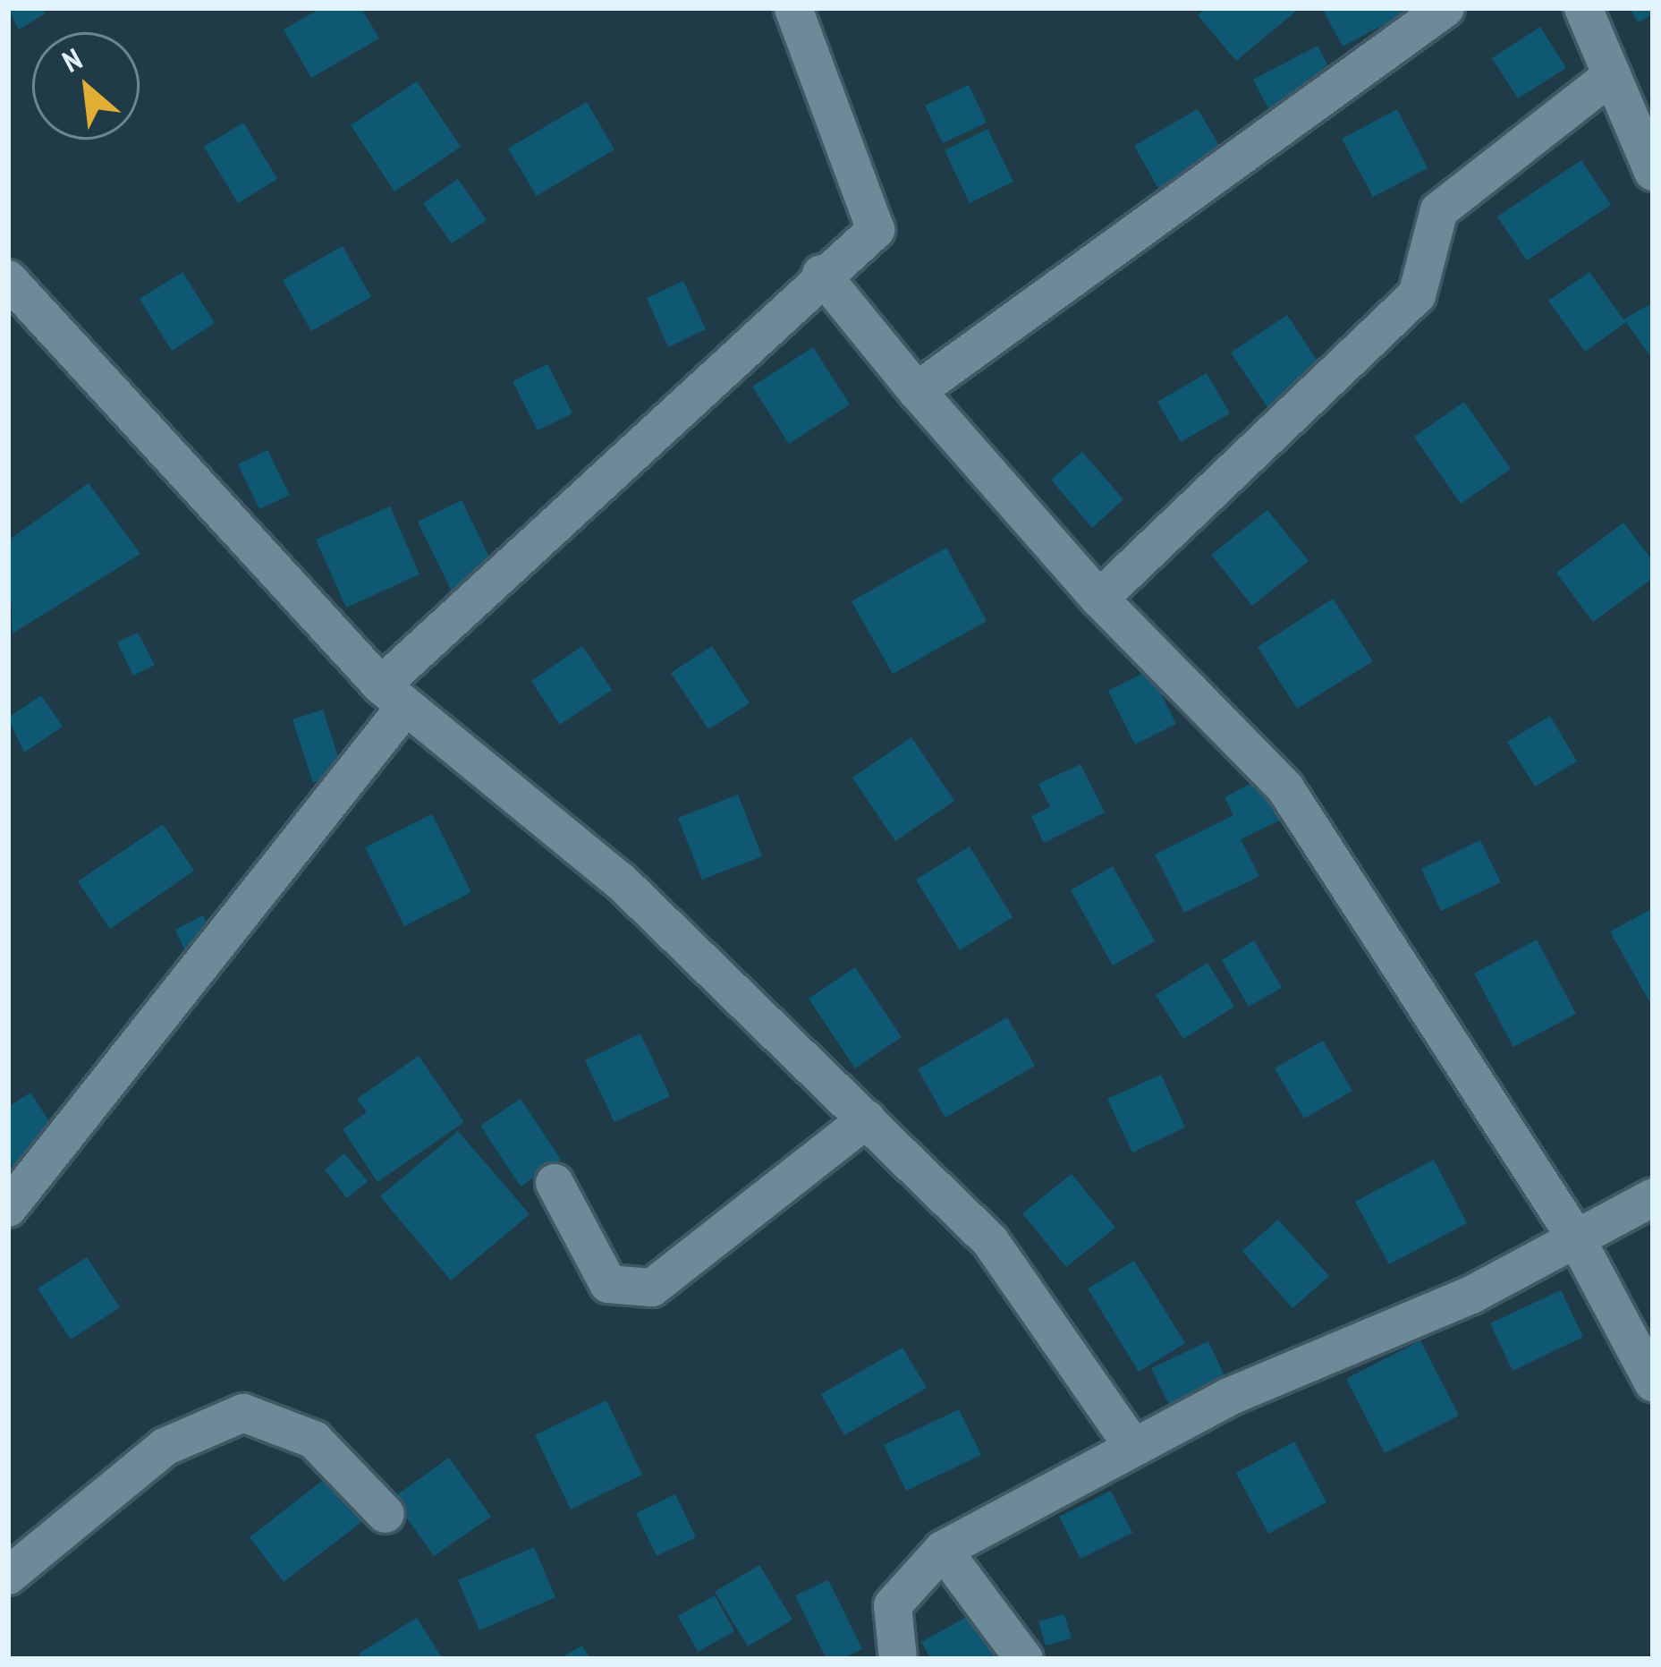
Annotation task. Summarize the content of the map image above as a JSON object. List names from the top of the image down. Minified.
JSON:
{"north":"top left"}
